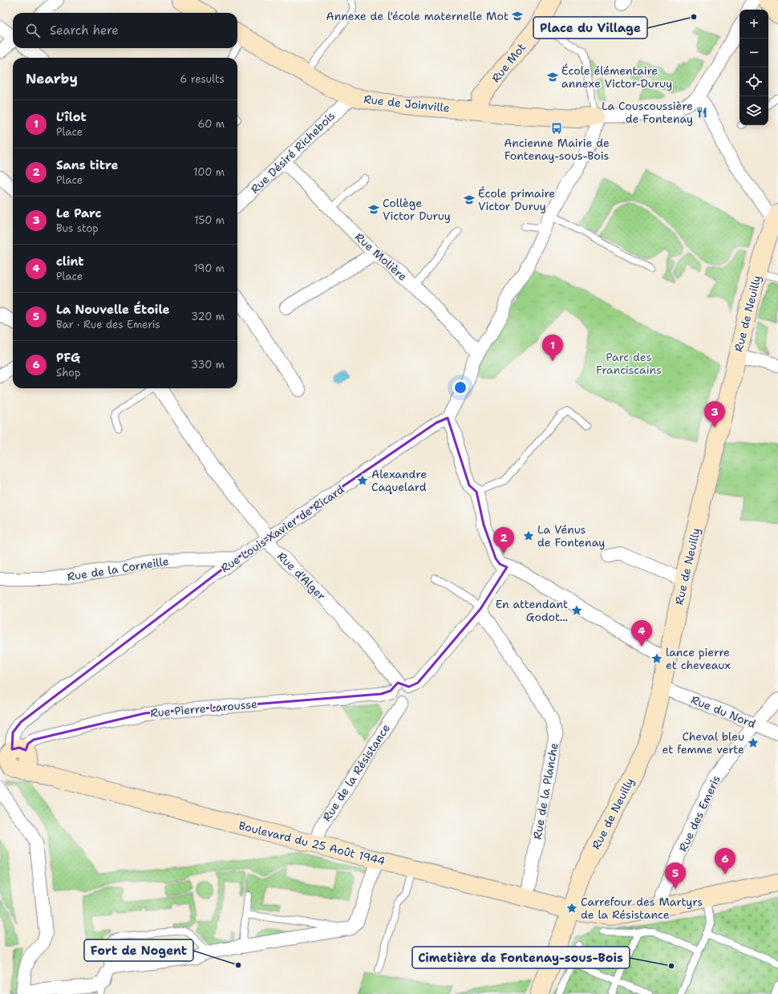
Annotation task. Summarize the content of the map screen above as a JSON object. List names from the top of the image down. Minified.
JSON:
{"streets":{"street":["Rue Mot","Rue de Joinville","Rue Désiré Richebois","Rue Molière","Rue de Neuilly","Rue Louis-Xavier de Ricard","Rue de la Corneille","Rue d'Alger","Rue Pierre Larousse","Rue du Nord","Rue de la Résistance","Rue de la Planche","Rue des Emeris","Boulevard du 25 Août 1944"]},"crossings":[["Rue Mot","Rue de Joinville"],["Rue de Joinville","Rue Désiré Richebois"],["Rue Désiré Richebois","Rue Molière"],["Rue de Neuilly","Boulevard du 25 Août 1944"],["Rue Louis-Xavier de Ricard","Rue de la Corneille"],["Rue Louis-Xavier de Ricard","Rue d'Alger"],["Rue Louis-Xavier de Ricard","Rue Pierre Larousse"],["Rue Louis-Xavier de Ricard","Boulevard du 25 Août 1944"],["Rue d'Alger","Rue Pierre Larousse"],["Rue d'Alger","Rue de la Résistance"],["Rue Pierre Larousse","Rue de la Résistance"],["Rue Pierre Larousse","Boulevard du 25 Août 1944"],["Rue du Nord","Rue des Emeris"],["Rue de la Résistance","Boulevard du 25 Août 1944"],["Rue de la Planche","Boulevard du 25 Août 1944"],["Rue des Emeris","Boulevard du 25 Août 1944"]],"parks":["Parc des Franciscains"],"places":{"school or university":["Annexe de l'école maternelle Mot","École élémentaire annexe Victor-Duruy","École primaire Victor Duruy","Collège Victor Duruy"],"other":["Place du Village","Fort de Nogent","Cimetière de Fontenay-sous-Bois"],"restaurant":["La Couscoussière de Fontenay"],"bus stop":["Ancienne Mairie de Fontenay-sous-Bois"],"place":["Alexandre Caquelard","La Vénus de Fontenay","En attendant Godot...","lance pierre et cheveaux","Cheval bleu et femme verte","Carrefour des Martyrs de la Résistance"]},"page":{"map_buttons":["+","−"],"search":"Search here","heading":["Nearby","6 results"],"list":[{"mark":"1","name":"L'îlot","note":"Place","value":"60 m"},{"mark":"2","name":"Sans titre","note":"Place","value":"100 m"},{"mark":"3","name":"Le Parc","note":"Bus stop","value":"150 m"},{"mark":"4","name":"clint","note":"Place","value":"190 m"},{"mark":"5","name":"La Nouvelle Étoile","note":"Bar · Rue des Emeris","value":"320 m"},{"mark":"6","name":"PFG","note":"Shop","value":"330 m"}],"pins":["1","3","2","4","6","5"]}}
